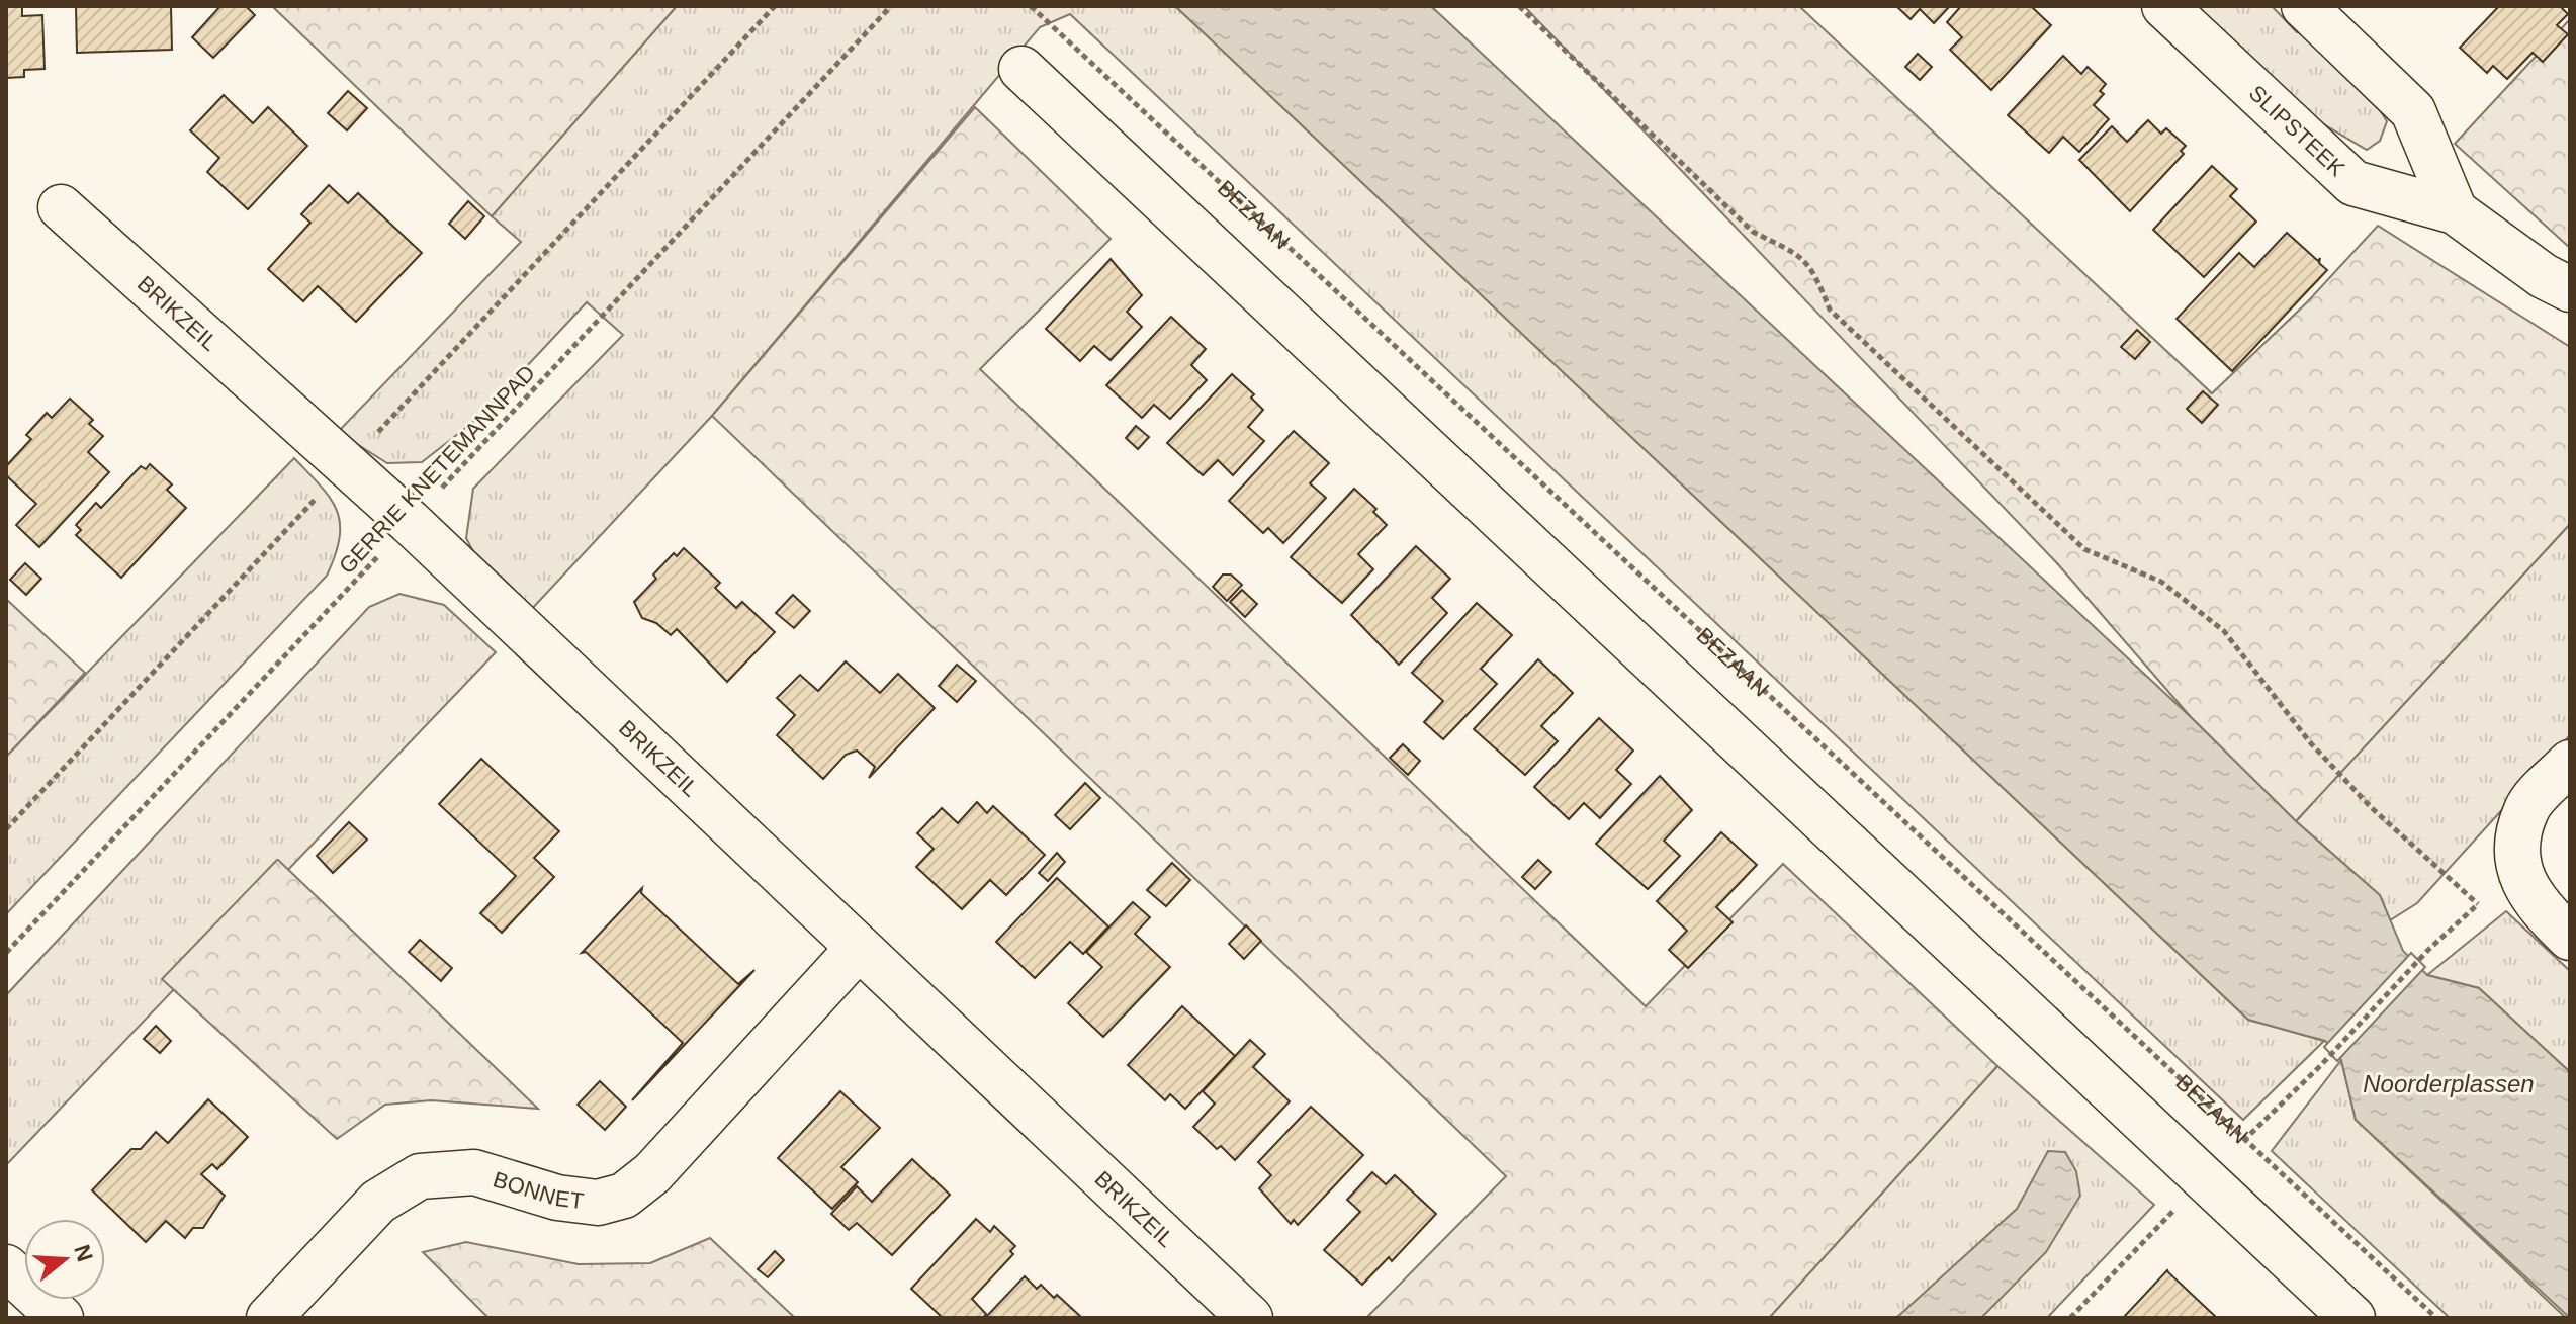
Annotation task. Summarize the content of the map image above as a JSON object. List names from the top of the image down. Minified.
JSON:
{"streets":{"street":["SLIPSTEEK","BRIKZEIL","BONNET"],"path":["BEZAAN","GERRIE KNETEMANNPAD"]},"crossings":[["BRIKZEIL","GERRIE KNETEMANNPAD"],["BRIKZEIL","BONNET"]],"water":["Noorderplassen"],"north":"right"}
